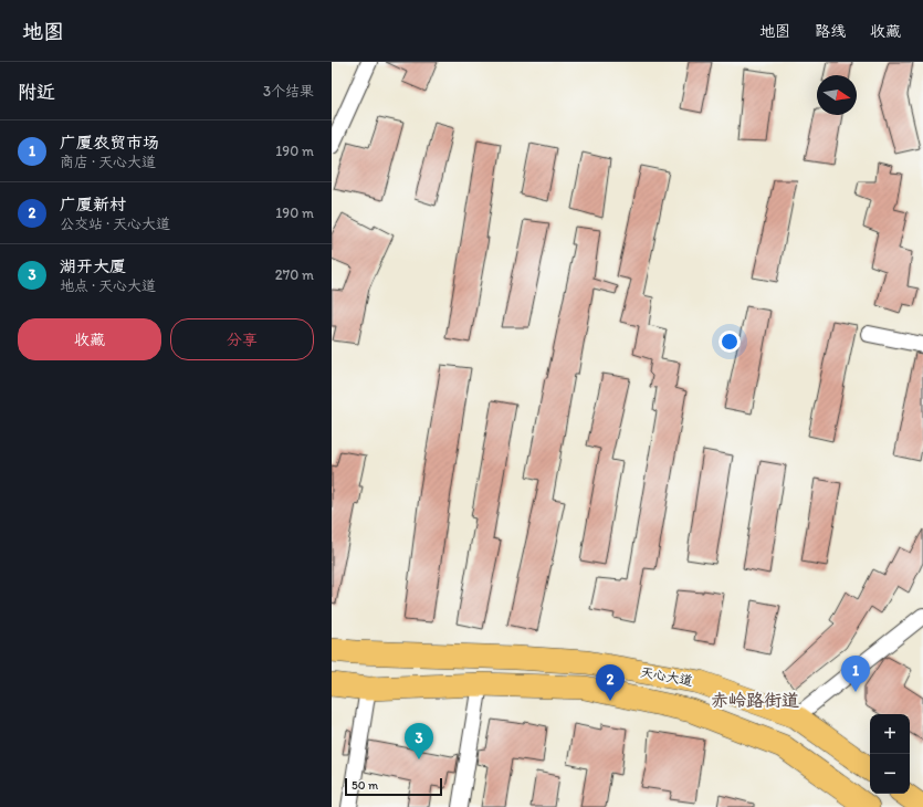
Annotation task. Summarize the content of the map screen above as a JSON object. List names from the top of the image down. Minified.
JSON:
{"streets":{"main road":["天心大道"]},"districts":["赤岭路街道"],"scale_bar":"50 m","north":"right","page":{"header":"地图","nav":["地图","路线","收藏"],"heading":["附近","3个结果"],"list":[{"mark":"1","name":"广厦农贸市场","note":"商店 · 天心大道","value":"190 m"},{"mark":"2","name":"广厦新村","note":"公交站 · 天心大道","value":"190 m"},{"mark":"3","name":"湖开大厦","note":"地点 · 天心大道","value":"270 m"}],"buttons":["收藏","分享"],"pins":["1","2","3"],"map_buttons":["+","−"],"scale":"50 m"}}
